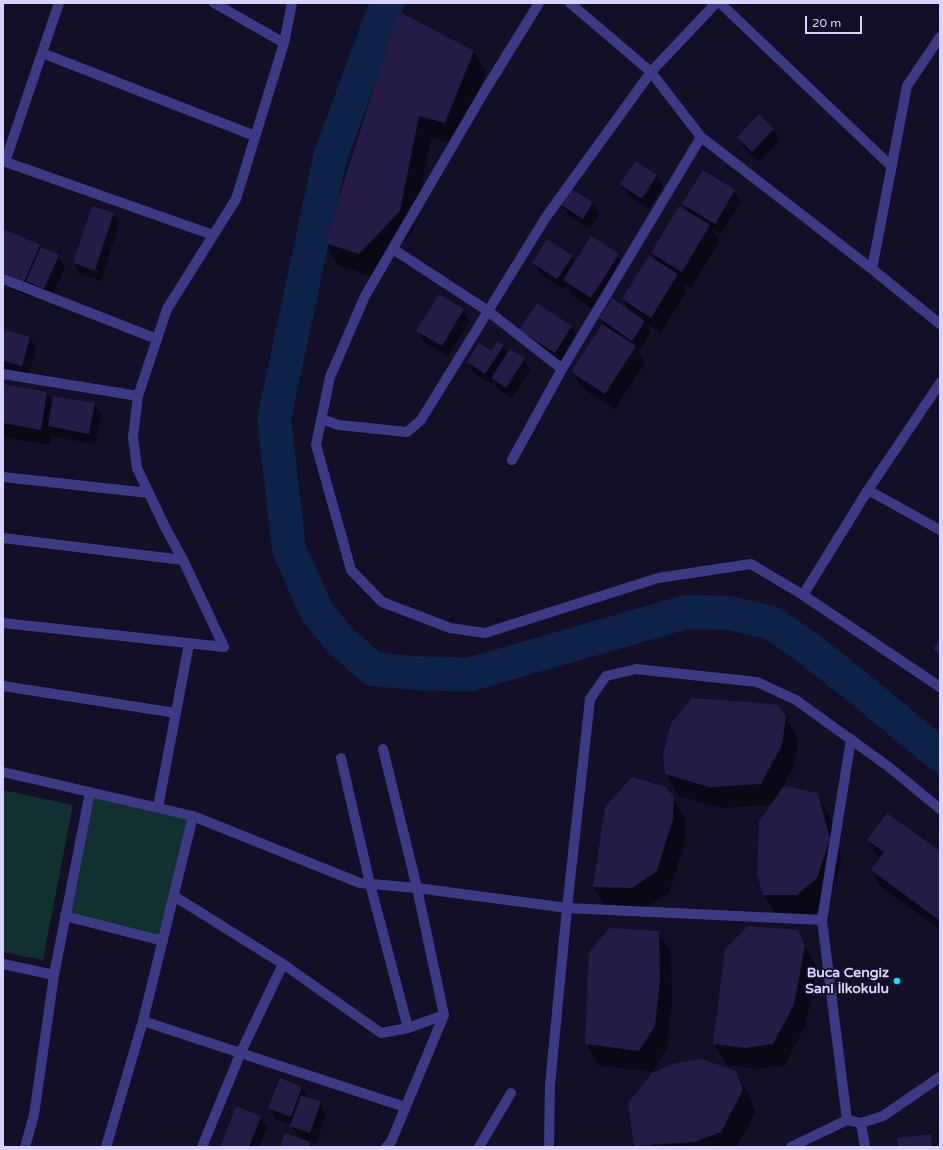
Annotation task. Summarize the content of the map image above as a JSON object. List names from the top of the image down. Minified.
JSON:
{"places":["Buca Cengiz Sani İlkokulu"],"scale_bar":"20 m"}
